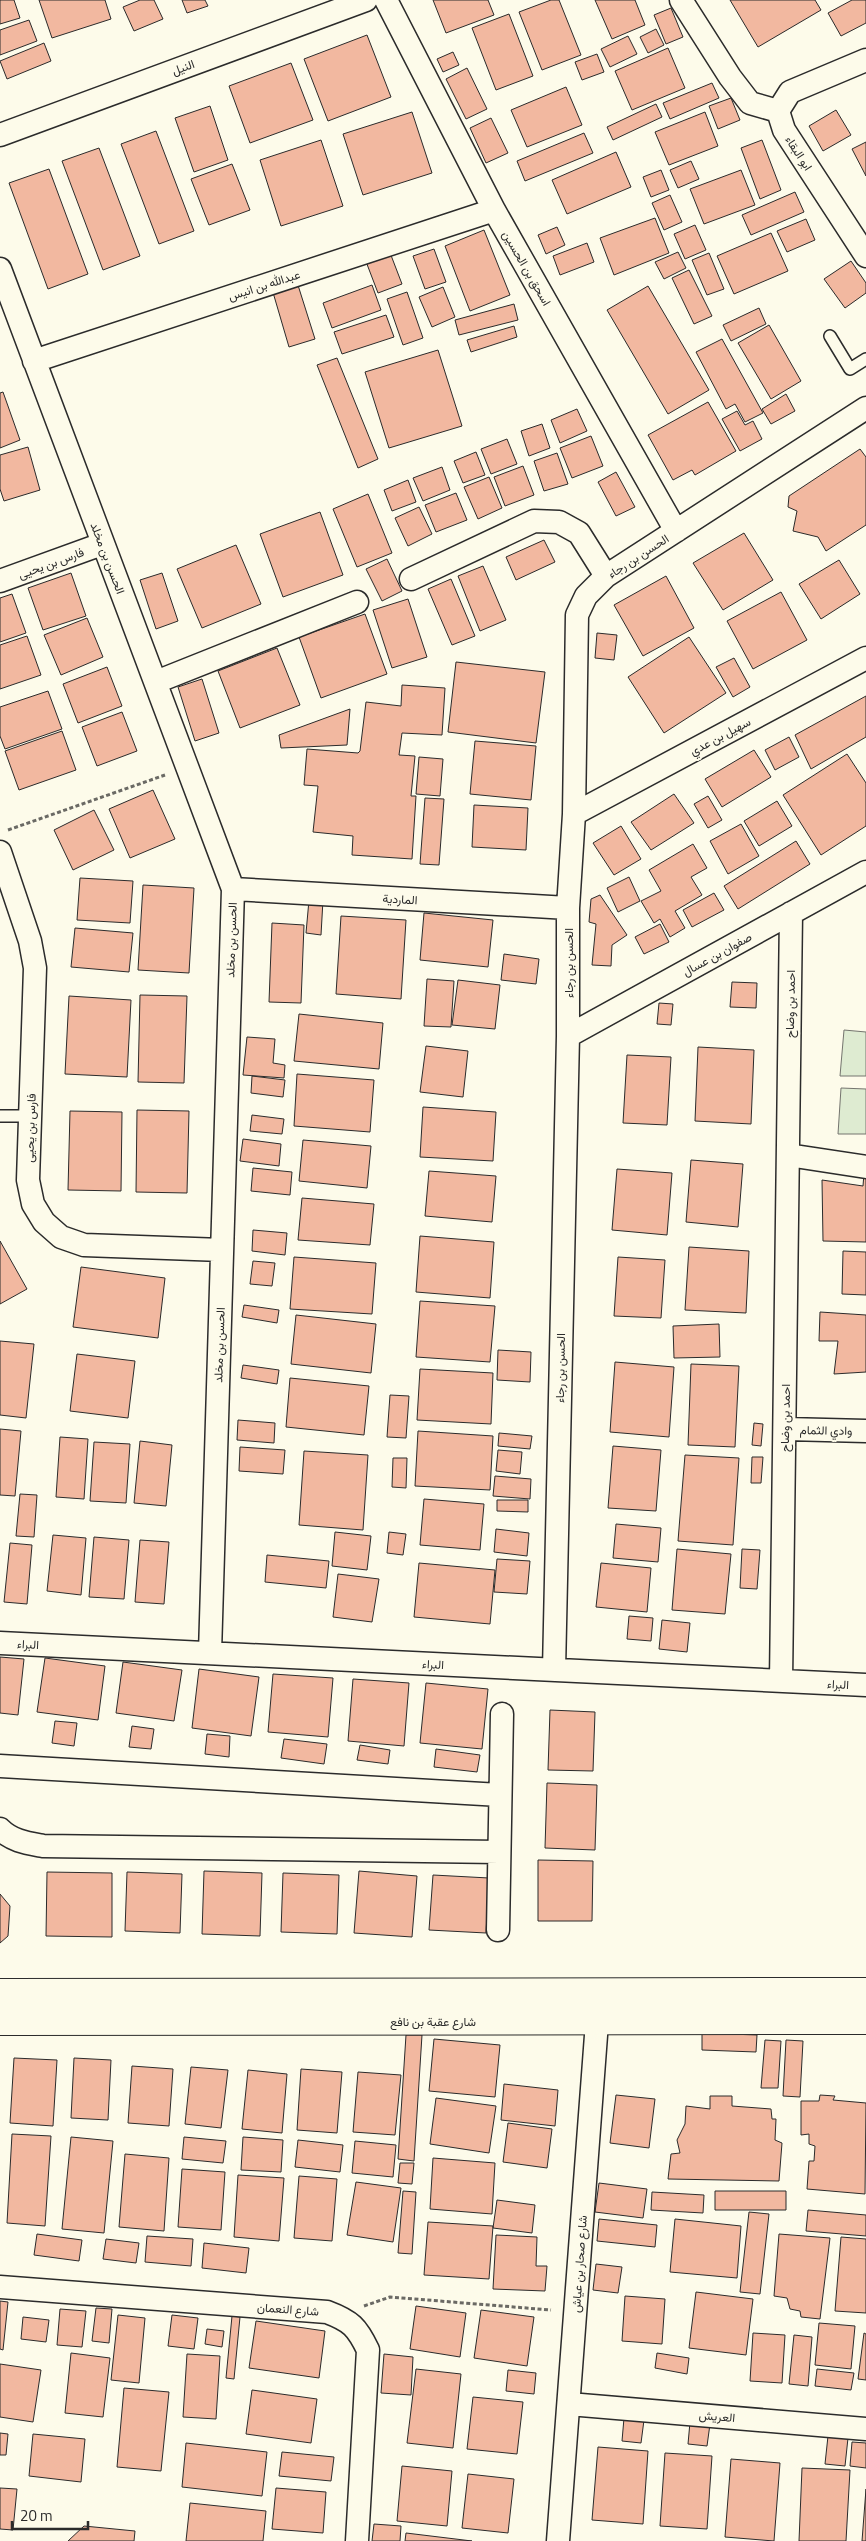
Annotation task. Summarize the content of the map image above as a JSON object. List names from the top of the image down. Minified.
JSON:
{"streets":{"street":["النيل","ابو البقاء","اسحق بن الحسين","عبدالله بن انيس","الحسن بن رجاء","الحسن بن مخلد","فارس بن يحيى","سهيل بن عدي","الماردية","صفوان بن عسال","احمد بن وضاح","وادي الثمام","البراء","شارع عقبة بن نافع","شارع صحار بن عياش","شارع النعمان","العريش"]},"crossings":[["اسحق بن الحسين","عبدالله بن انيس"],["اسحق بن الحسين","الحسن بن رجاء"],["عبدالله بن انيس","الحسن بن مخلد"],["الحسن بن رجاء","سهيل بن عدي"],["الحسن بن رجاء","الماردية"],["الحسن بن رجاء","صفوان بن عسال"],["الحسن بن رجاء","البراء"],["الحسن بن مخلد","فارس بن يحيى"],["الحسن بن مخلد","الماردية"],["الحسن بن مخلد","البراء"],["صفوان بن عسال","احمد بن وضاح"],["احمد بن وضاح","وادي الثمام"],["احمد بن وضاح","البراء"],["شارع عقبة بن نافع","شارع صحار بن عياش"],["شارع صحار بن عياش","العريش"]],"scale_bar":"20 m"}
